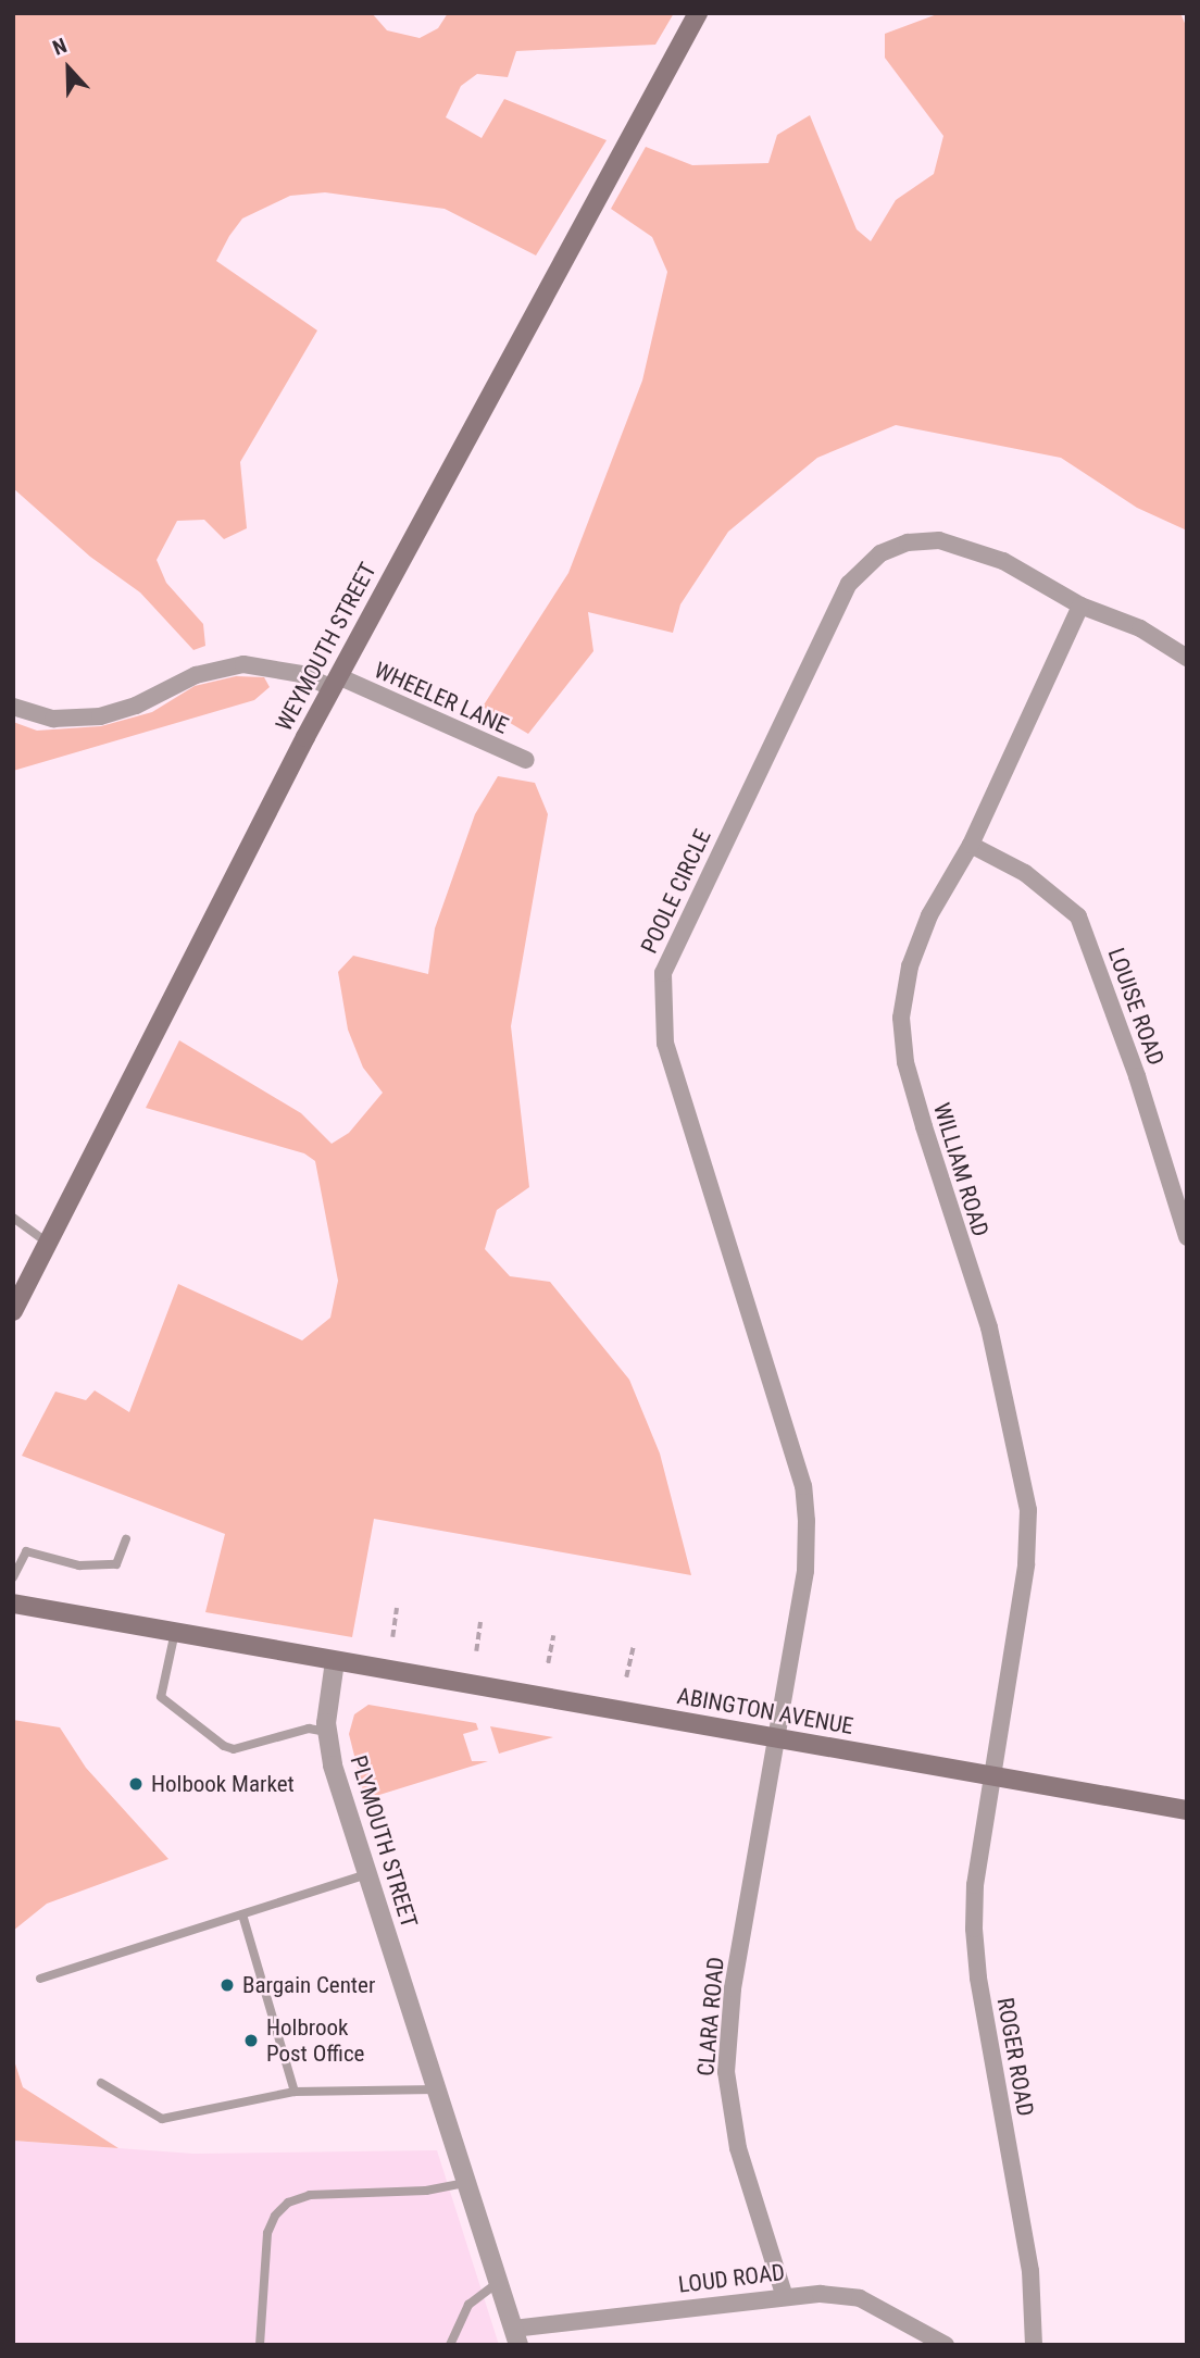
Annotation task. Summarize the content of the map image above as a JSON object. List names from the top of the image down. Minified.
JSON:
{"streets":{"main road":["WEYMOUTH STREET","ABINGTON AVENUE"],"street":["WHEELER LANE","POOLE CIRCLE","LOUISE ROAD","WILLIAM ROAD","PLYMOUTH STREET","CLARA ROAD","ROGER ROAD","LOUD ROAD"]},"crossings":[["WEYMOUTH STREET","WHEELER LANE"],["POOLE CIRCLE","WILLIAM ROAD"],["POOLE CIRCLE","ABINGTON AVENUE"],["POOLE CIRCLE","CLARA ROAD"],["LOUISE ROAD","WILLIAM ROAD"],["WILLIAM ROAD","ABINGTON AVENUE"],["WILLIAM ROAD","ROGER ROAD"],["ABINGTON AVENUE","PLYMOUTH STREET"],["ABINGTON AVENUE","CLARA ROAD"],["ABINGTON AVENUE","ROGER ROAD"],["PLYMOUTH STREET","LOUD ROAD"],["CLARA ROAD","LOUD ROAD"]],"places":["Holbook Market","Bargain Center","Holbrook Post Office"],"north":"top"}
